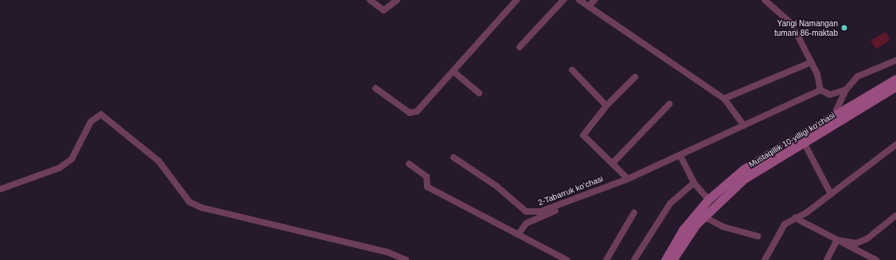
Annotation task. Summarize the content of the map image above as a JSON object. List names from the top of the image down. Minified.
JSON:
{"streets":{"main road":["Mustaqillik 10-yilligi ko'chasi"],"street":["2-Tabarruk koʻchasi"]},"places":["Yangi Namangan tumani 86-maktab"]}
